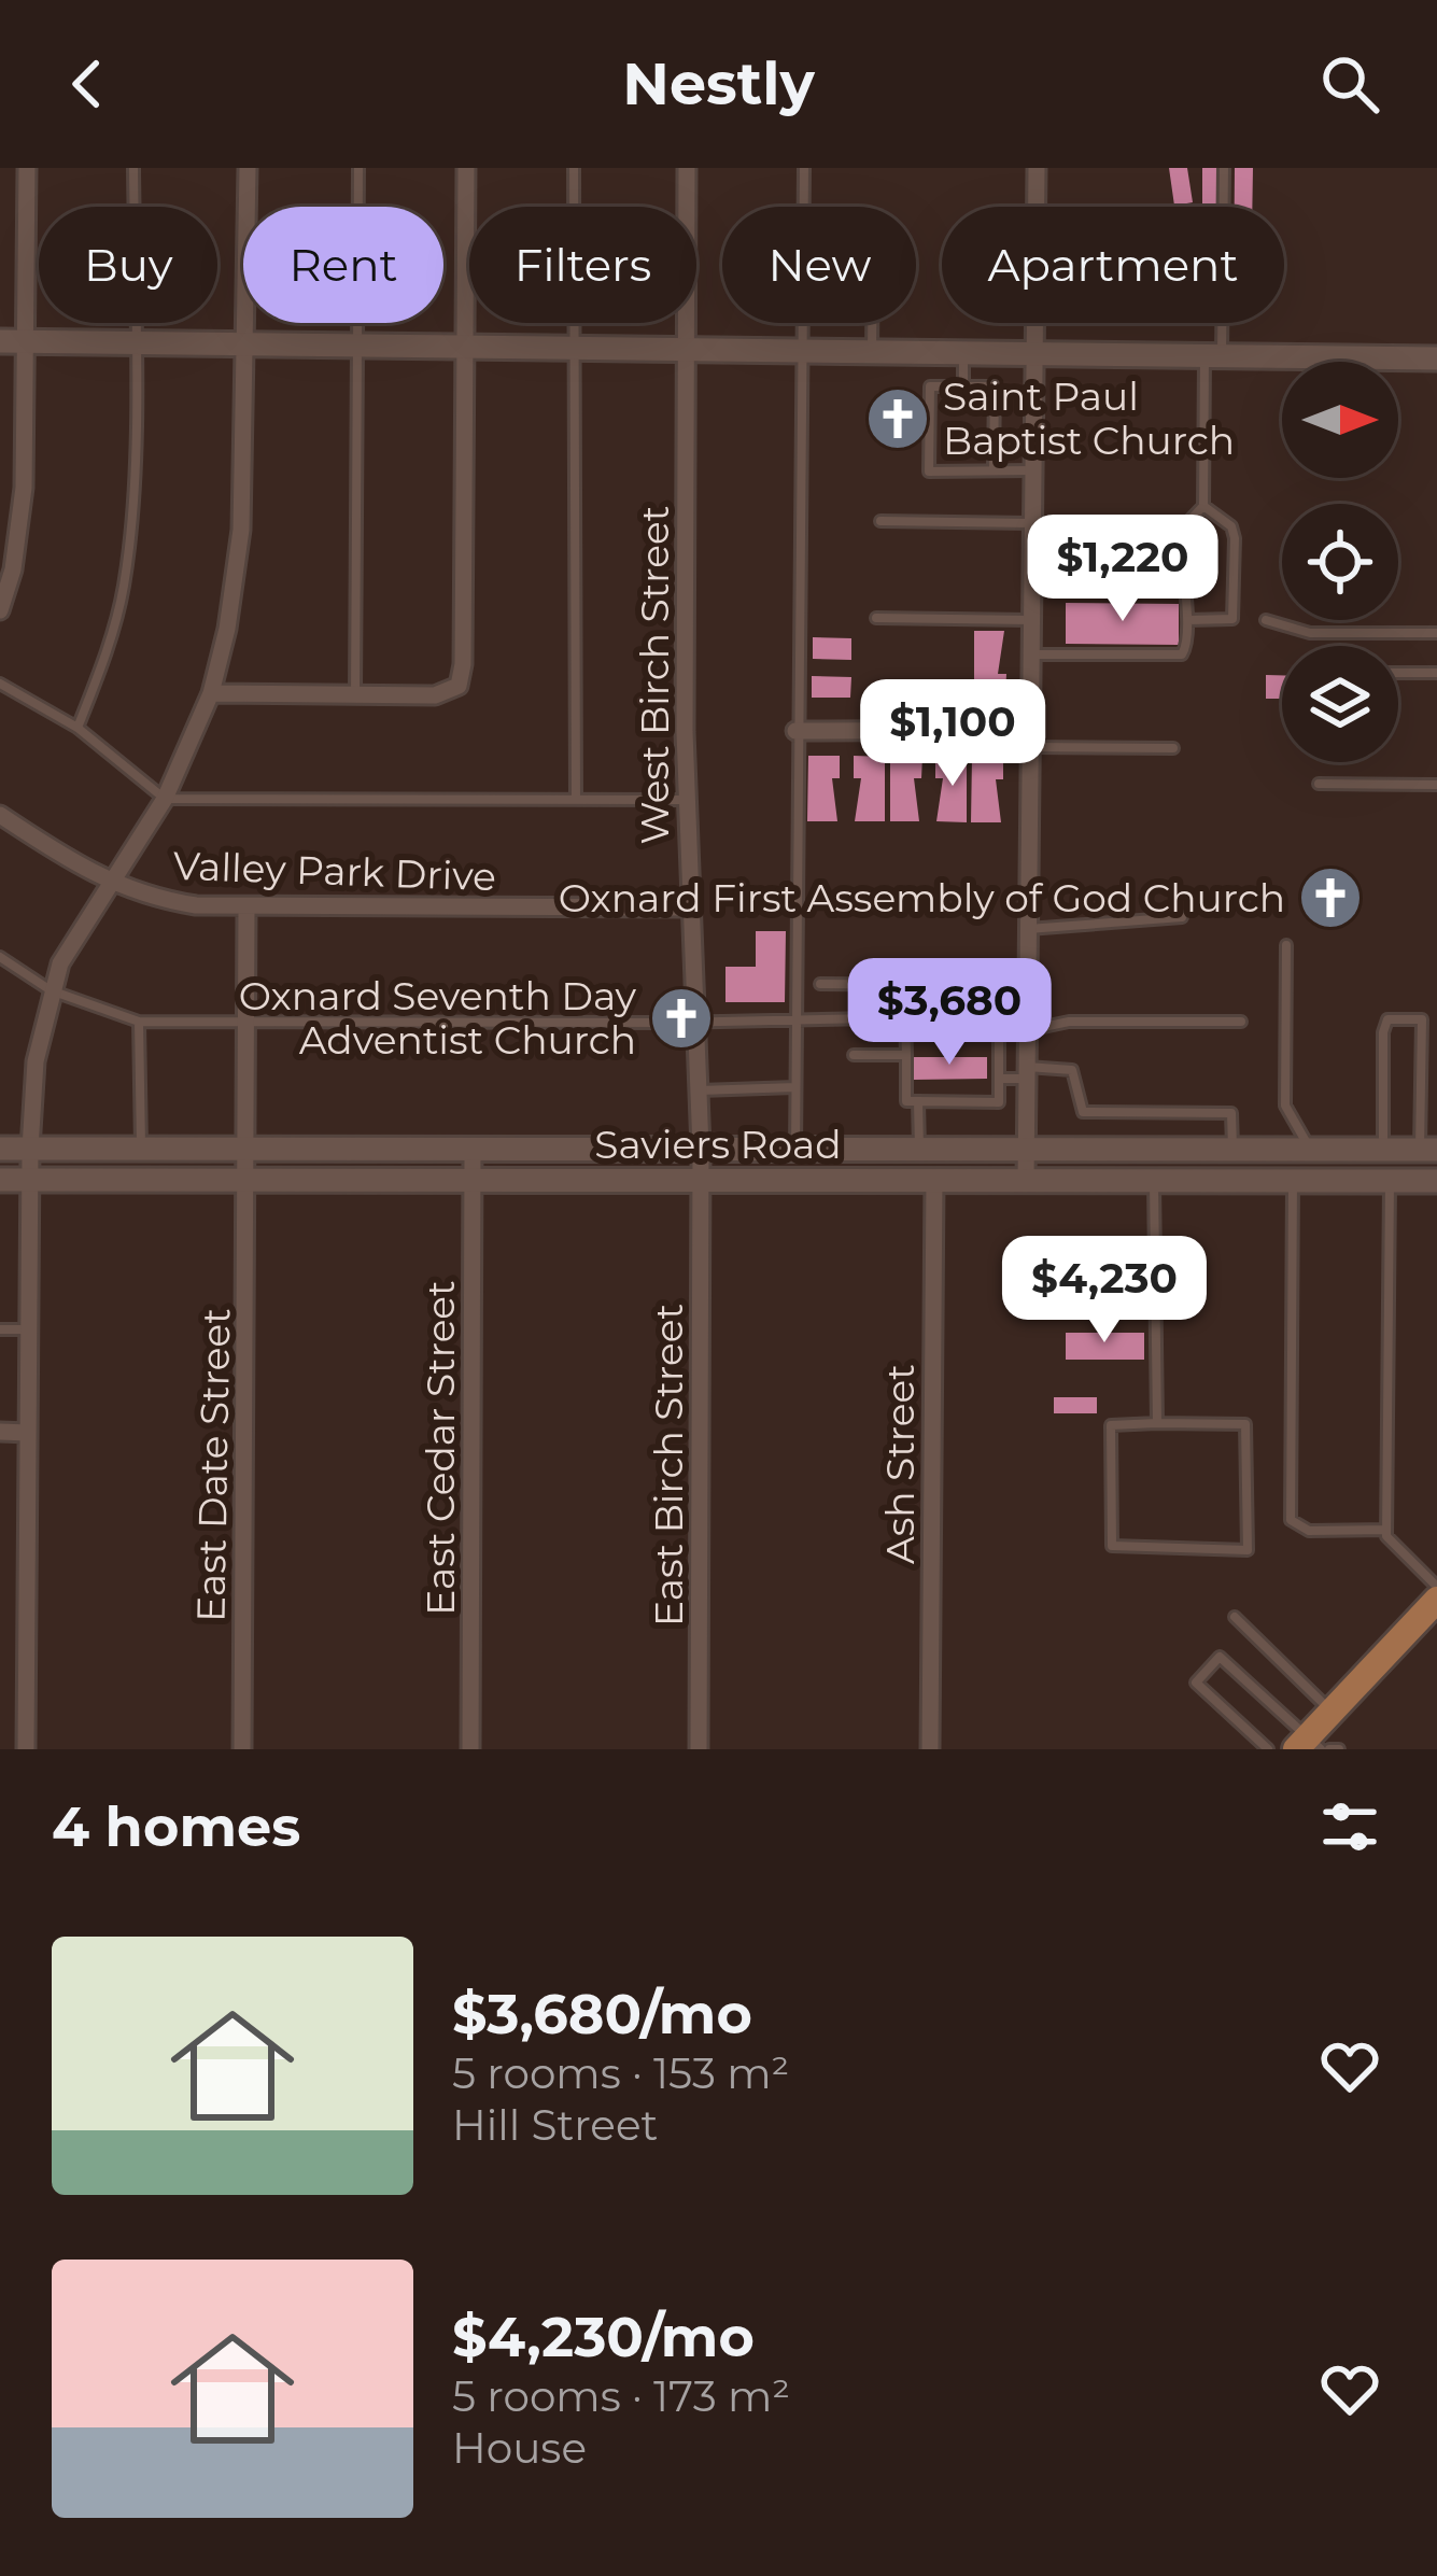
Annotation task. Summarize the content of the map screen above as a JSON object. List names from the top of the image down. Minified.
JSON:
{"streets":{"main road":["Saviers Road"],"street":["West Birch Street","Valley Park Drive","East Cedar Street","Ash Street","East Date Street","East Birch Street"]},"crossings":[["West Birch Street","Valley Park Drive"],["West Birch Street","Saviers Road"],["West Birch Street","East Birch Street"],["Valley Park Drive","East Date Street"],["Saviers Road","East Cedar Street"],["Saviers Road","Ash Street"],["Saviers Road","East Date Street"],["Saviers Road","East Birch Street"]],"places":{"church":["Saint Paul Baptist Church","Oxnard First Assembly of God Church","Oxnard Seventh Day Adventist Church"]},"north":"right","page":{"header":"Nestly","chip":["Buy","Rent","Filters","New","Apartment"],"price":["$1,220","$1,100","$3,680","$4,230"],"heading":"4 homes","list":[{"name":"$3,680/mo","note":"5 rooms · 153 m² · Hill Street"},{"name":"$4,230/mo","note":"5 rooms · 173 m² · House"}]}}
